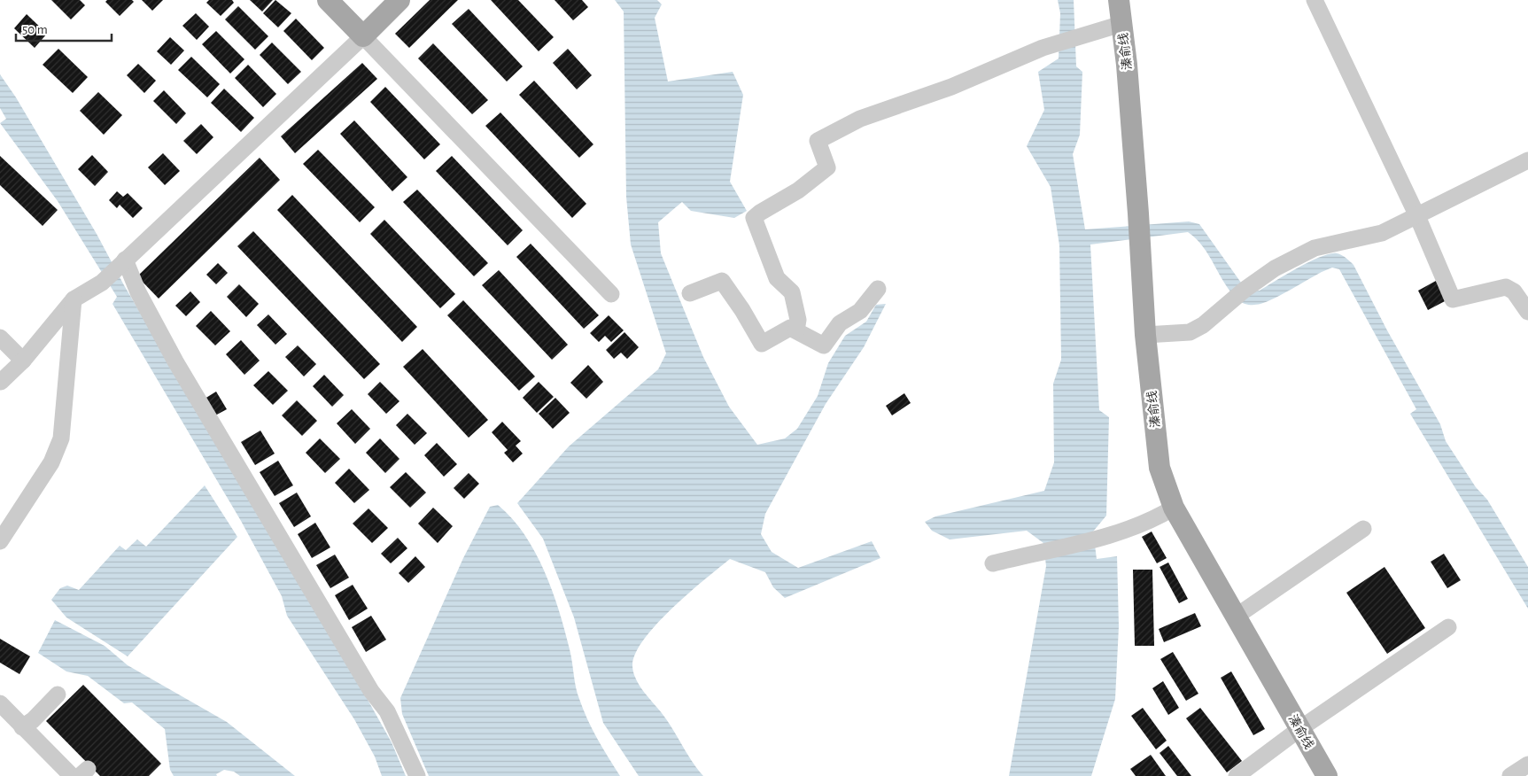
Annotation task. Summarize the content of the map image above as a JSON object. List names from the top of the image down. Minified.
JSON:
{"streets":{"main road":["溱俞线"]},"scale_bar":"50 m"}
